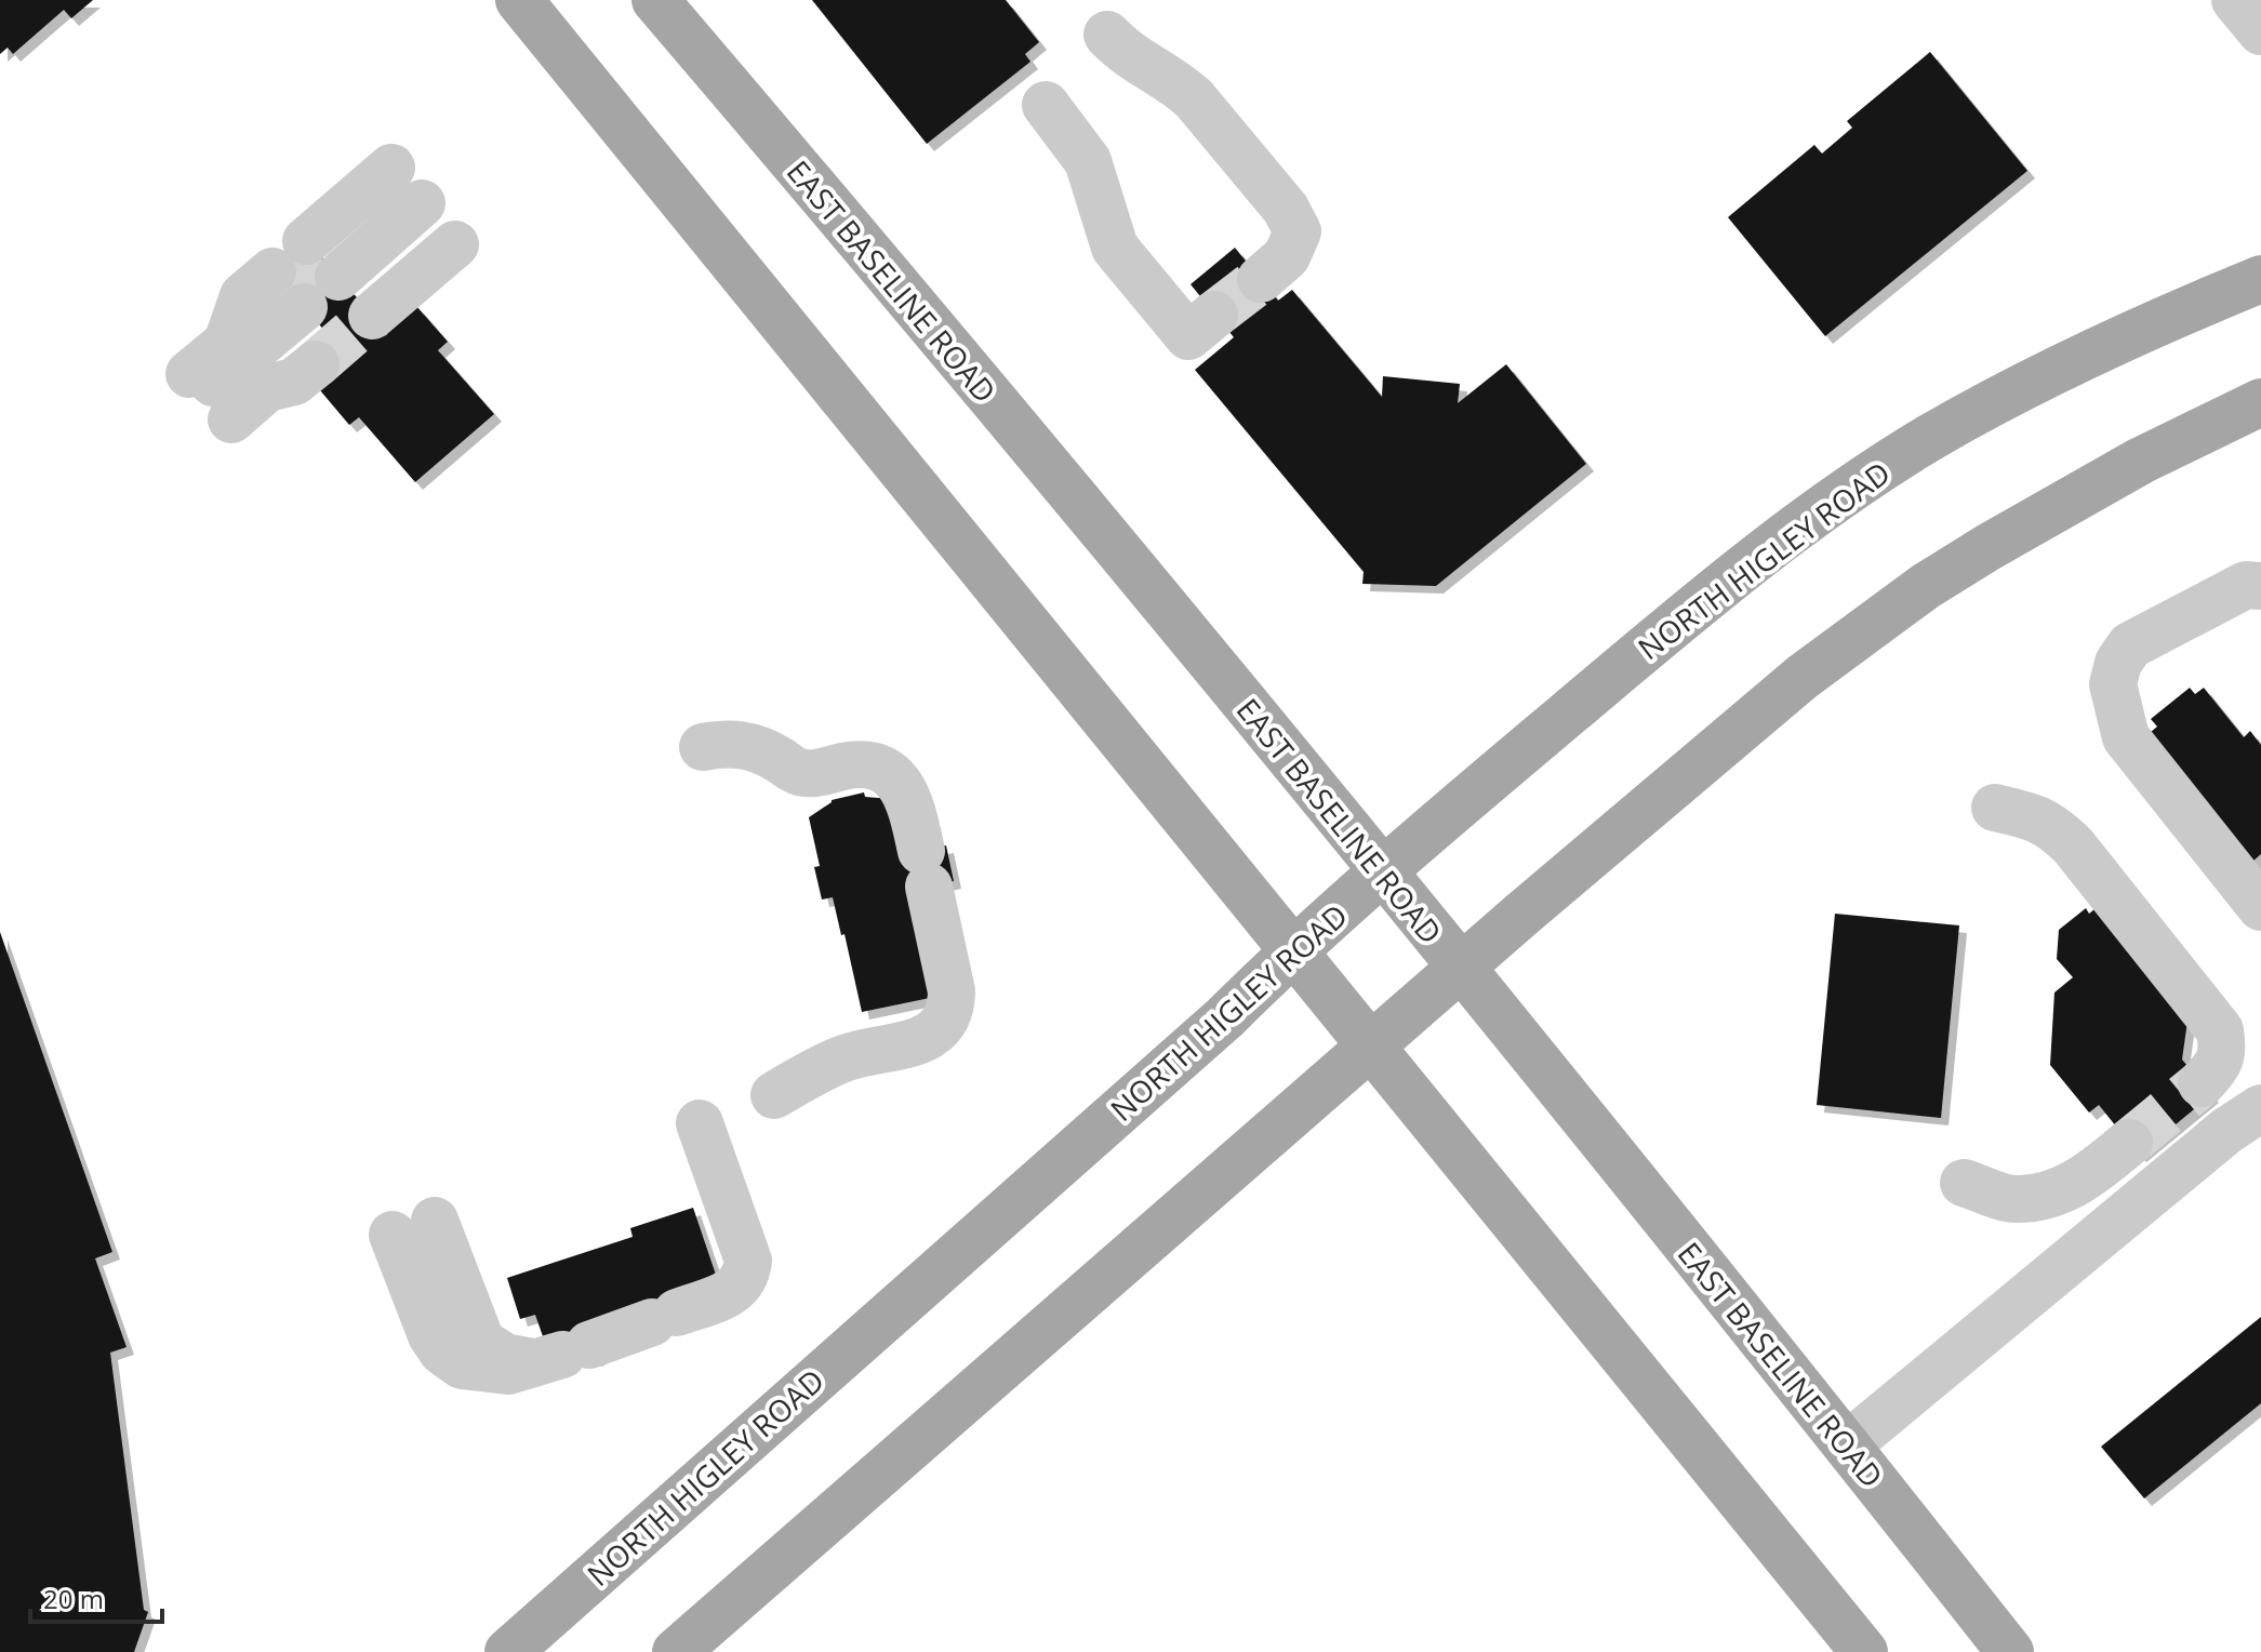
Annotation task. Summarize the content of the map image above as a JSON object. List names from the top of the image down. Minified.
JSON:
{"streets":{"main road":["EAST BASELINE ROAD","NORTH HIGLEY ROAD"]},"crossings":[["EAST BASELINE ROAD","NORTH HIGLEY ROAD"]],"scale_bar":"20 m"}
